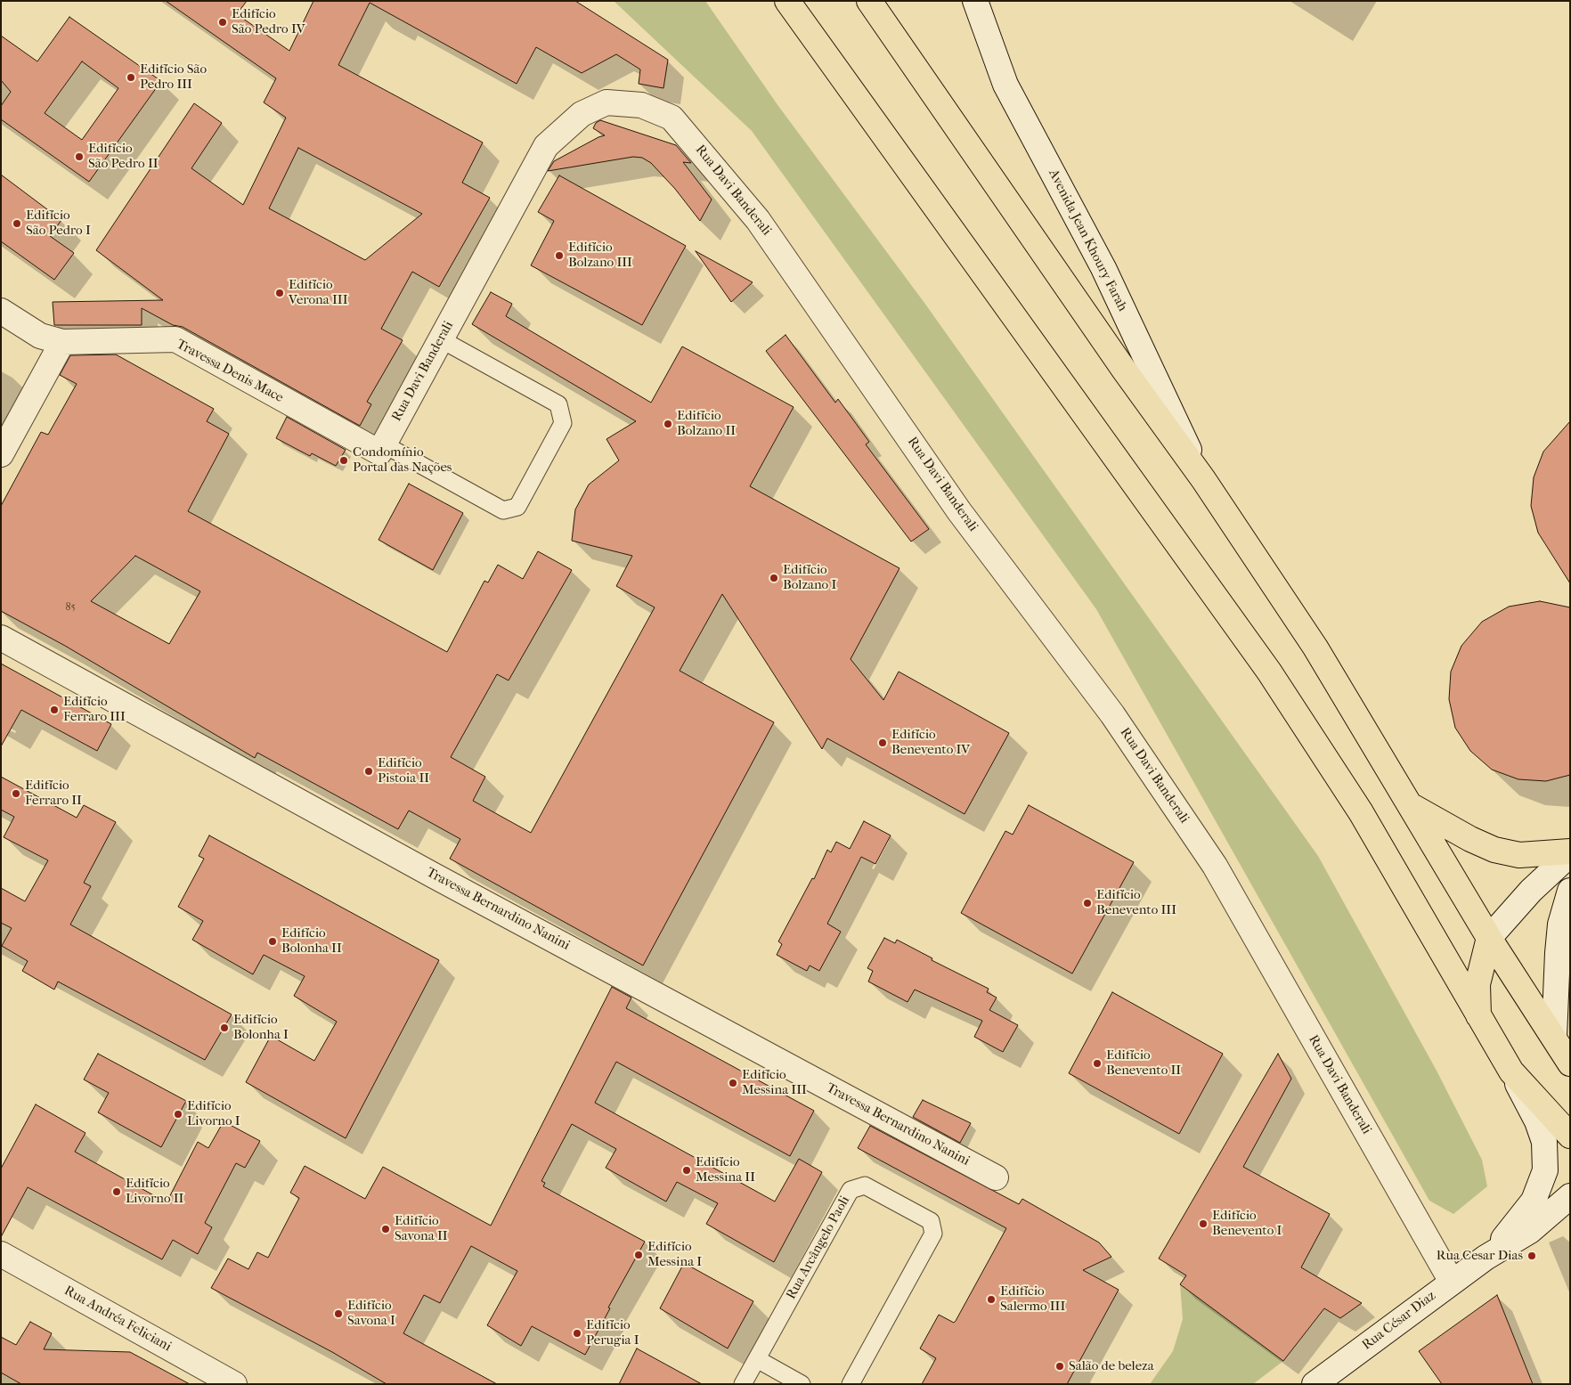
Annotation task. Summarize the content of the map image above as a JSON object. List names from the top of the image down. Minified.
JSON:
{"streets":{"street":["Rua Davi Banderali","Avenida Jean Khoury Farah","Travessa Denis Mace","Travessa Bernardino Nanini","Rua Andréa Feliciani","Rua César Diaz"],"lane":["Rua Arcângelo Paoli"]},"crossings":[["Rua Davi Banderali","Travessa Denis Mace"],["Rua Davi Banderali","Rua César Diaz"]],"places":["Edifício São Pedro IV","Edifício São Pedro III","Edifício São Pedro II","Edifício São Pedro I","Edifício Bolzano III","Edifício Verona III","Edifício Bolzano II","Condomínio Portal das Nações","Edifício Bolzano I","Edifício Ferraro III","Edifício Benevento IV","Edifício Pistoia II","Edifício Ferraro II","Edifício Benevento III","Edifício Bolonha II","Edifício Bolonha I","Edifício Benevento II","Edifício Messina III","Edifício Livorno I","Edifício Messina II","Edifício Livorno II","Edifício Benevento I","Edifício Savona II","Edifício Messina I","Rua Cesar Dias","Edifício Salermo III","Edifício Savona I","Edifício Perugia I","Salão de beleza"],"house_numbers":["85"]}
